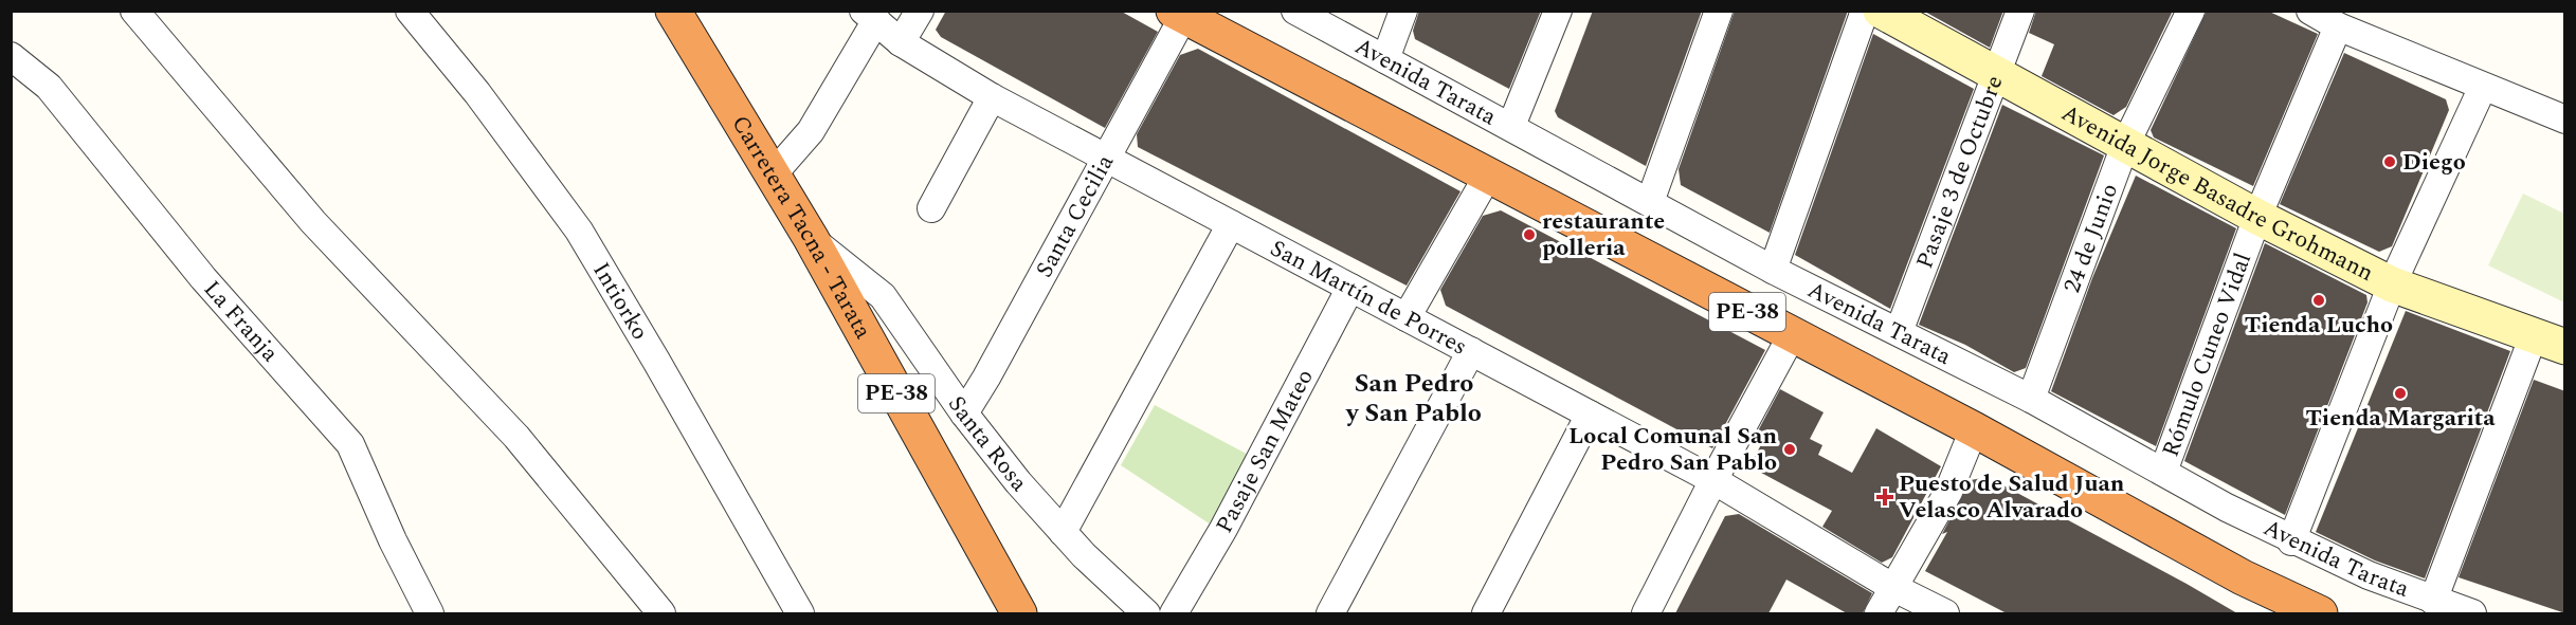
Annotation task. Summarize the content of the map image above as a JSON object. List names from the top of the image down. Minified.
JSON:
{"streets":{"highway":["Carretera Tacna - Tarata","PE-38"],"street":["Avenida Tarata","Pasaje 3 de Octubre","Avenida Jorge Basadre Grohmann","Santa Cecilia","24 de Junio","San Martín de Porres","Intiorko","La Franja","Rómulo Cuneo Vidal","Santa Rosa","Pasaje San Mateo"]},"crossings":[["Avenida Tarata","Pasaje 3 de Octubre"],["Avenida Tarata","24 de Junio"],["Avenida Tarata","Rómulo Cuneo Vidal"],["Pasaje 3 de Octubre","Avenida Jorge Basadre Grohmann"],["Avenida Jorge Basadre Grohmann","24 de Junio"],["Avenida Jorge Basadre Grohmann","Rómulo Cuneo Vidal"],["Santa Cecilia","San Martín de Porres"],["Santa Cecilia","PE-38"],["Santa Cecilia","Santa Rosa"],["Carretera Tacna - Tarata","Santa Rosa"],["San Martín de Porres","Pasaje San Mateo"]],"districts":["San Pedro y San Pablo"],"places":{"other":["Diego","restaurante polleria","Tienda Lucho","Tienda Margarita","Local Comunal San Pedro San Pablo"],"health":["Puesto de Salud Juan Velasco Alvarado"]}}
